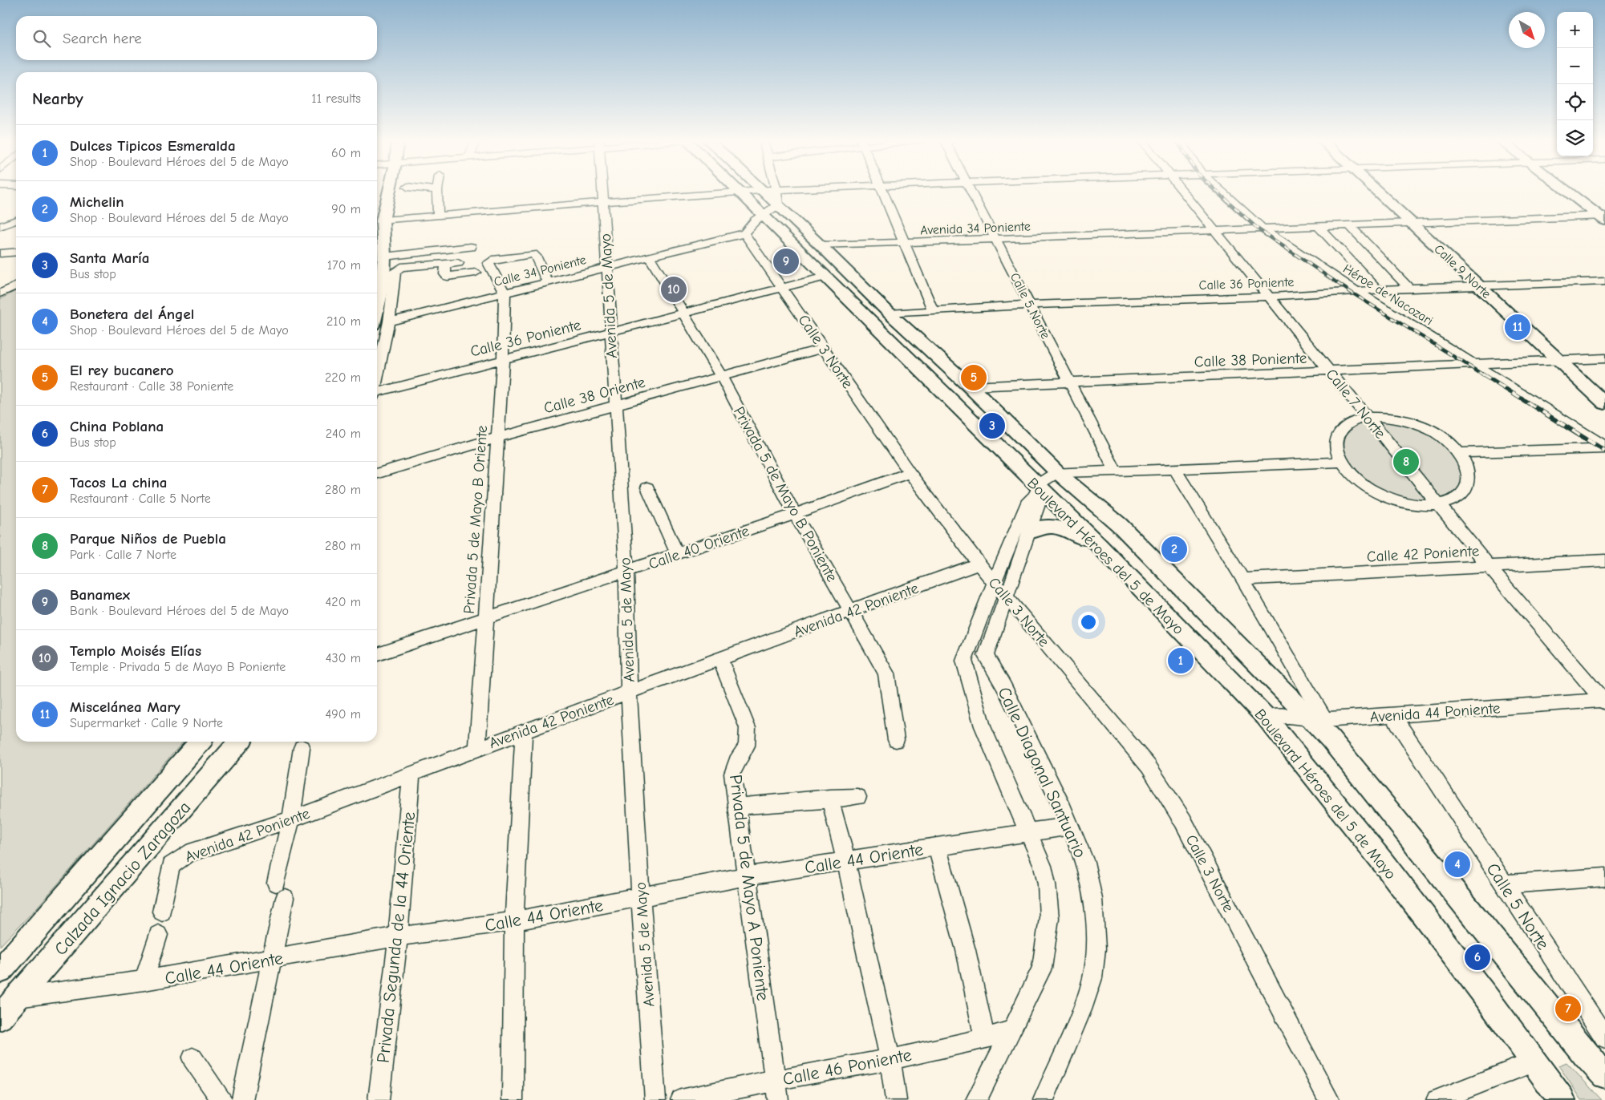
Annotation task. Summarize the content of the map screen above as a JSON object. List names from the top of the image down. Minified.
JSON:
{"streets":{"main road":["Calle 9 Norte","Boulevard Héroes del 5 de Mayo","Calzada Ignacio Zaragoza"],"street":["Avenida 34 Poniente","Calle 34 Poniente","Calle 36 Poniente","Héroe de Nacozari","Avenida 5 de Mayo","Calle 5 Norte","Calle 3 Norte","Calle 38 Poniente","Calle 38 Oriente","Calle 7 Norte","Privada 5 de Mayo B Poniente","Privada 5 de Mayo B Oriente","Calle 40 Oriente","Calle 42 Poniente","Avenida 42 Poniente","Avenida 44 Poniente","Calle Diagonal Santuario","Calle 44 Oriente","Privada 5 de Mayo A Poniente","Privada Segunda de la 44 Oriente","Calle 46 Poniente"]},"crossings":[["Avenida 34 Poniente","Héroe de Nacozari"],["Avenida 34 Poniente","Calle 5 Norte"],["Avenida 34 Poniente","Calle 7 Norte"],["Avenida 34 Poniente","Boulevard Héroes del 5 de Mayo"],["Calle 34 Poniente","Avenida 5 de Mayo"],["Calle 34 Poniente","Calle 3 Norte"],["Calle 34 Poniente","Privada 5 de Mayo B Poniente"],["Calle 34 Poniente","Privada 5 de Mayo B Oriente"],["Calle 9 Norte","Calle 36 Poniente"],["Calle 9 Norte","Calle 38 Poniente"],["Calle 36 Poniente","Héroe de Nacozari"],["Calle 36 Poniente","Avenida 5 de Mayo"],["Calle 36 Poniente","Calle 5 Norte"],["Calle 36 Poniente","Calle 3 Norte"],["Calle 36 Poniente","Calle 7 Norte"],["Calle 36 Poniente","Privada 5 de Mayo B Poniente"],["Calle 36 Poniente","Privada 5 de Mayo B Oriente"],["Calle 36 Poniente","Boulevard Héroes del 5 de Mayo"],["Héroe de Nacozari","Calle 38 Poniente"],["Avenida 5 de Mayo","Calle 38 Oriente"],["Avenida 5 de Mayo","Calle 40 Oriente"],["Avenida 5 de Mayo","Avenida 42 Poniente"],["Avenida 5 de Mayo","Calle 44 Oriente"],["Calle 5 Norte","Calle 38 Poniente"],["Calle 5 Norte","Avenida 44 Poniente"],["Calle 3 Norte","Calle 38 Oriente"],["Calle 3 Norte","Calle 40 Oriente"],["Calle 3 Norte","Avenida 42 Poniente"],["Calle 3 Norte","Calle Diagonal Santuario"],["Calle 38 Poniente","Calle 7 Norte"],["Calle 38 Poniente","Boulevard Héroes del 5 de Mayo"],["Calle 38 Oriente","Privada 5 de Mayo B Poniente"],["Calle 38 Oriente","Privada 5 de Mayo B Oriente"],["Calle 7 Norte","Calle 42 Poniente"],["Calle 7 Norte","Avenida 44 Poniente"],["Privada 5 de Mayo B Poniente","Calle 40 Oriente"],["Privada 5 de Mayo B Poniente","Avenida 42 Poniente"],["Privada 5 de Mayo B Oriente","Calle 40 Oriente"],["Privada 5 de Mayo B Oriente","Avenida 42 Poniente"],["Boulevard Héroes del 5 de Mayo","Avenida 44 Poniente"],["Boulevard Héroes del 5 de Mayo","Calle Diagonal Santuario"],["Avenida 42 Poniente","Privada 5 de Mayo A Poniente"],["Avenida 42 Poniente","Privada Segunda de la 44 Oriente"],["Calle Diagonal Santuario","Calle 44 Oriente"],["Calle Diagonal Santuario","Calle 46 Poniente"],["Calle 44 Oriente","Calzada Ignacio Zaragoza"],["Calle 44 Oriente","Privada 5 de Mayo A Poniente"],["Calle 44 Oriente","Privada Segunda de la 44 Oriente"],["Privada 5 de Mayo A Poniente","Calle 46 Poniente"]],"north":"bottom right","page":{"map_buttons":["+","−"],"search":"Search here","heading":["Nearby","11 results"],"list":[{"mark":"1","name":"Dulces Tipicos Esmeralda","note":"Shop · Boulevard Héroes del 5 de Mayo","value":"60 m"},{"mark":"2","name":"Michelin","note":"Shop · Boulevard Héroes del 5 de Mayo","value":"90 m"},{"mark":"3","name":"Santa María","note":"Bus stop","value":"170 m"},{"mark":"4","name":"Bonetera del Ángel","note":"Shop · Boulevard Héroes del 5 de Mayo","value":"210 m"},{"mark":"5","name":"El rey bucanero","note":"Restaurant · Calle 38 Poniente","value":"220 m"},{"mark":"6","name":"China Poblana","note":"Bus stop","value":"240 m"},{"mark":"7","name":"Tacos La china","note":"Restaurant · Calle 5 Norte","value":"280 m"},{"mark":"8","name":"Parque Niños de Puebla","note":"Park · Calle 7 Norte","value":"280 m"},{"mark":"9","name":"Banamex","note":"Bank · Boulevard Héroes del 5 de Mayo","value":"420 m"},{"mark":"10","name":"Templo Moisés Elías","note":"Temple · Privada 5 de Mayo B Poniente","value":"430 m"},{"mark":"11","name":"Miscelánea Mary","note":"Supermarket · Calle 9 Norte","value":"490 m"}],"pins":["9","10","11","5","3","8","2","1","4","6","7"]}}
